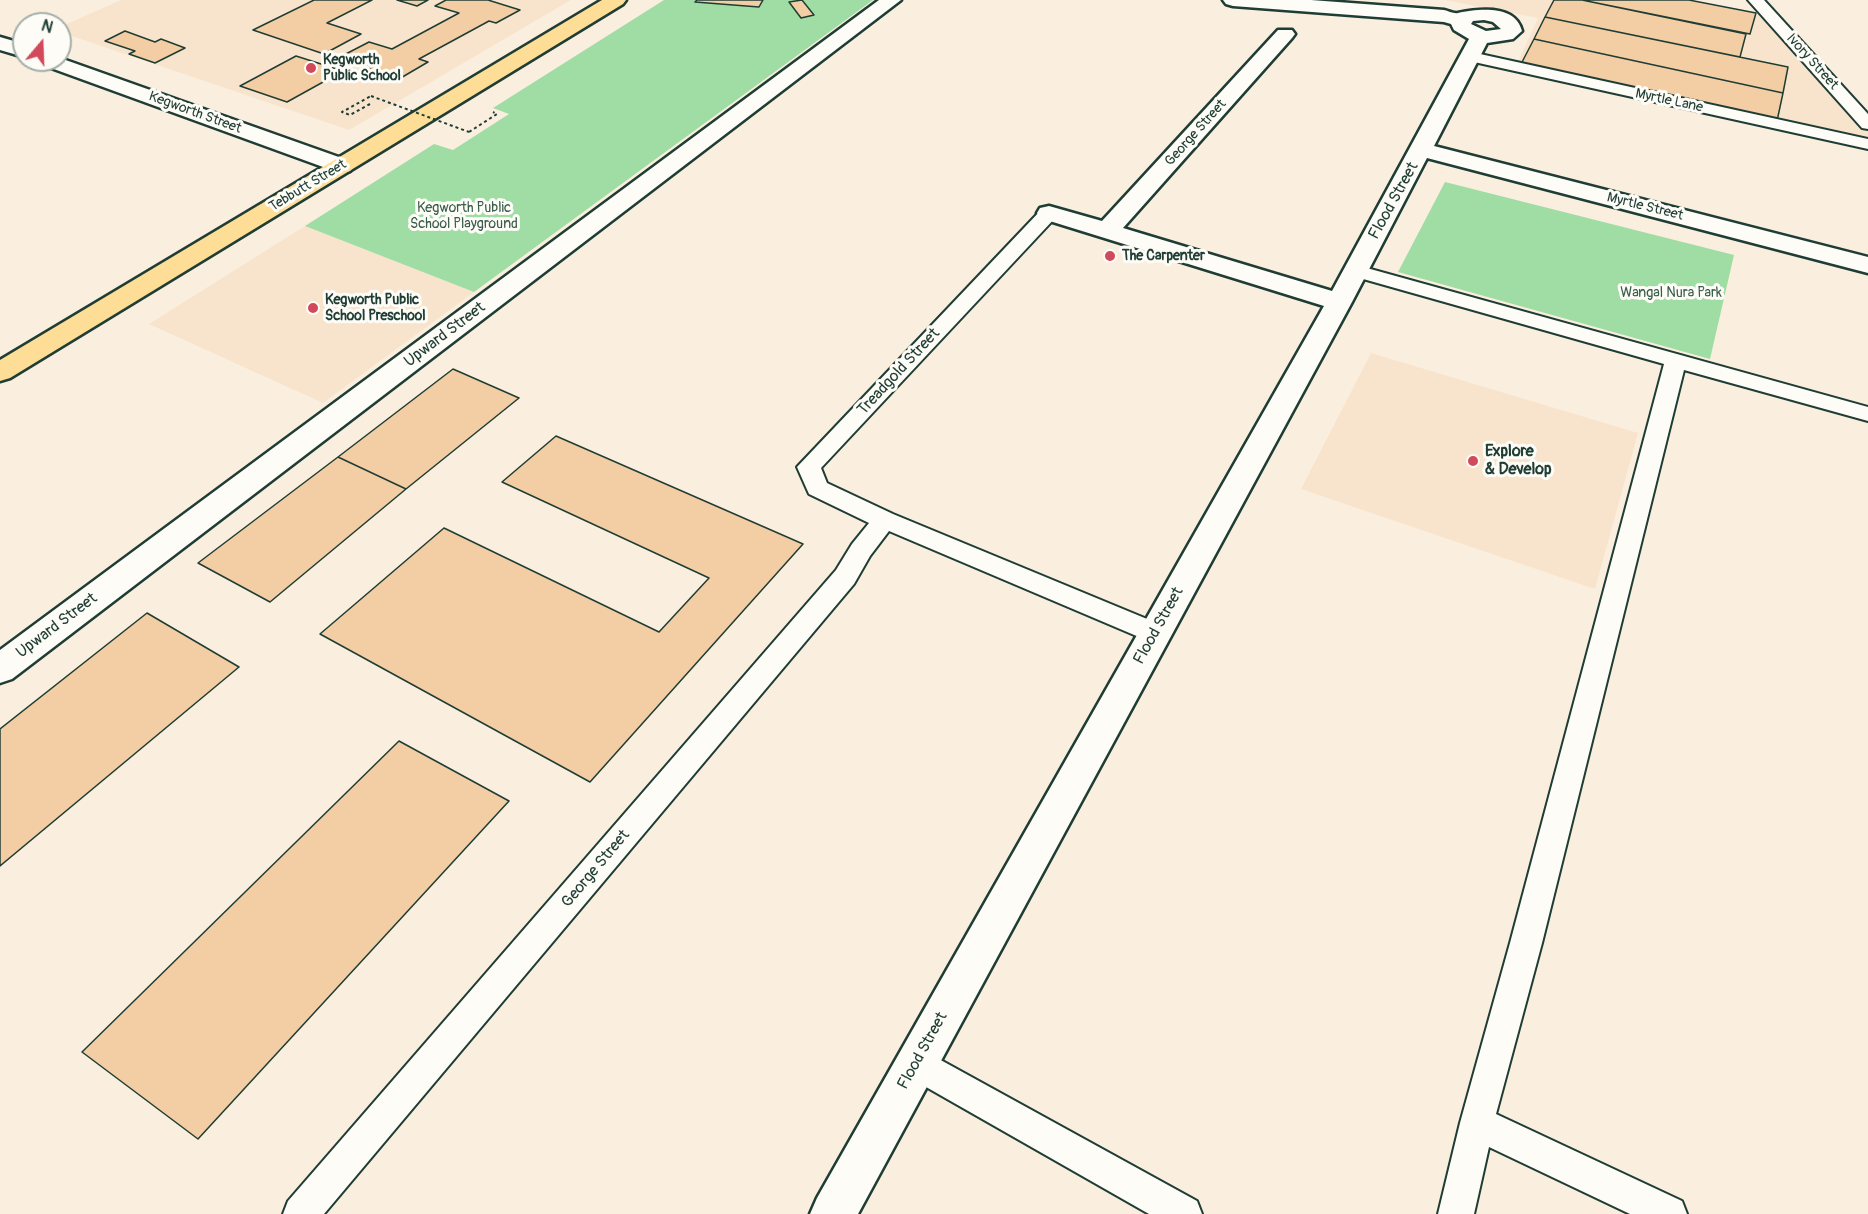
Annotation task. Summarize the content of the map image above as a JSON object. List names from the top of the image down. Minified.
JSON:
{"streets":{"main road":["Tebbutt Street"],"street":["Kegworth Street","George Street","Flood Street","Myrtle Street","Upward Street","Treadgold Street"],"lane":["Ivory Street","Myrtle Lane"]},"crossings":[["Myrtle Lane","Flood Street"],["Kegworth Street","Tebbutt Street"],["George Street","Treadgold Street"],["Flood Street","Myrtle Street"],["Flood Street","Treadgold Street"]],"parks":["Kegworth Public School Playground","Wangal Nura Park"],"places":["Kegworth Public School","The Carpenter","Kegworth Public School Preschool","Explore & Develop"],"north":"top"}
